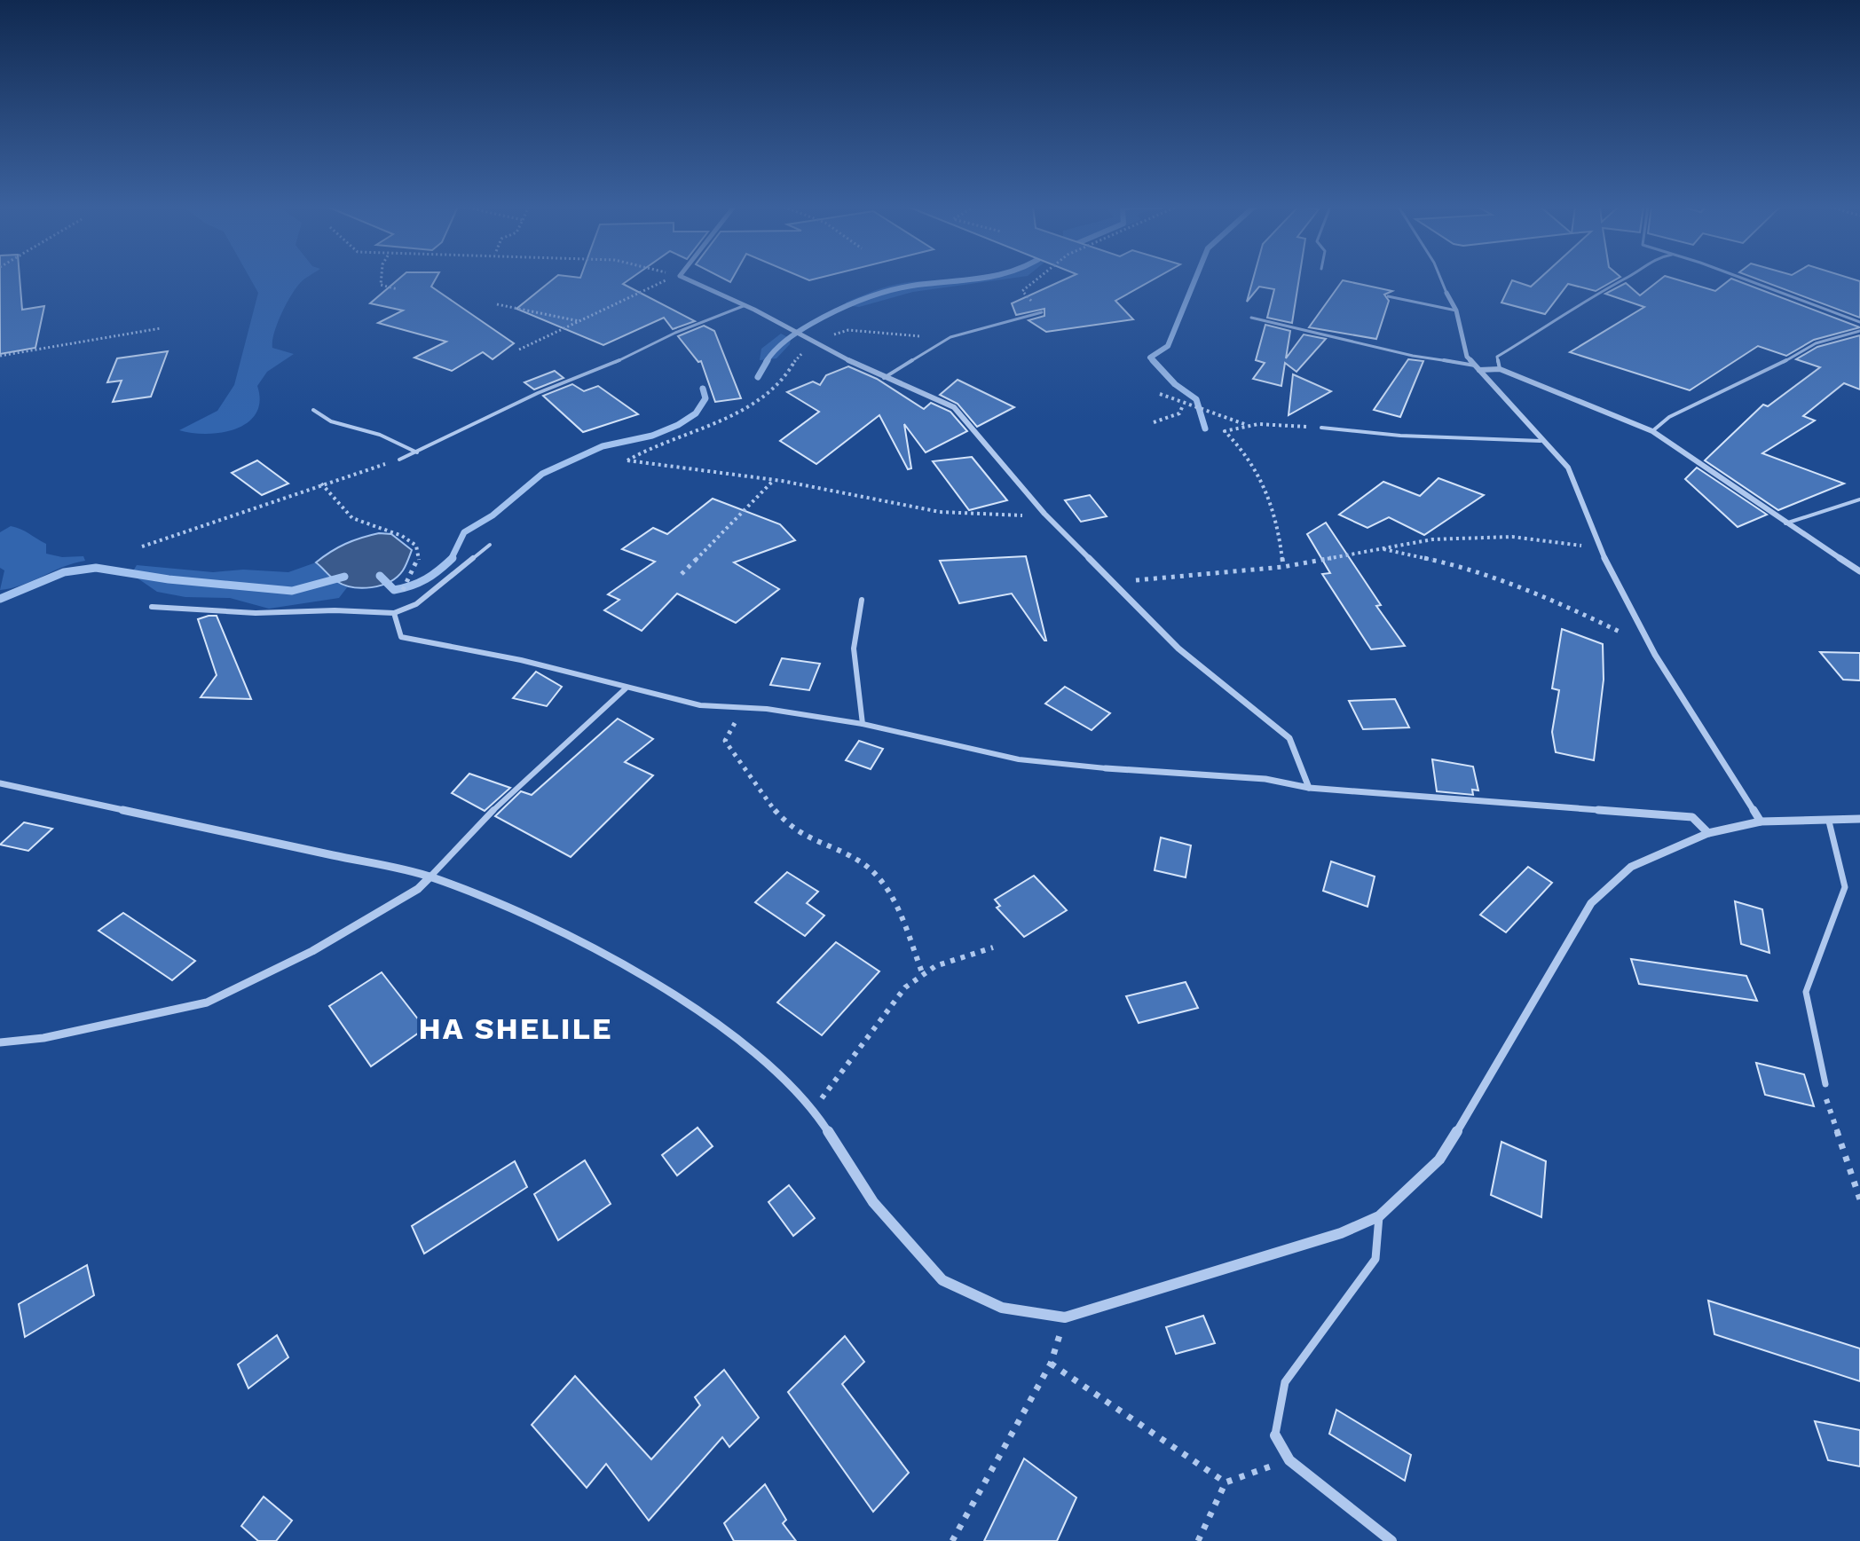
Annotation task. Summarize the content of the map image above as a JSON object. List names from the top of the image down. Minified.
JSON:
{"districts":["HA SHELILE"]}
